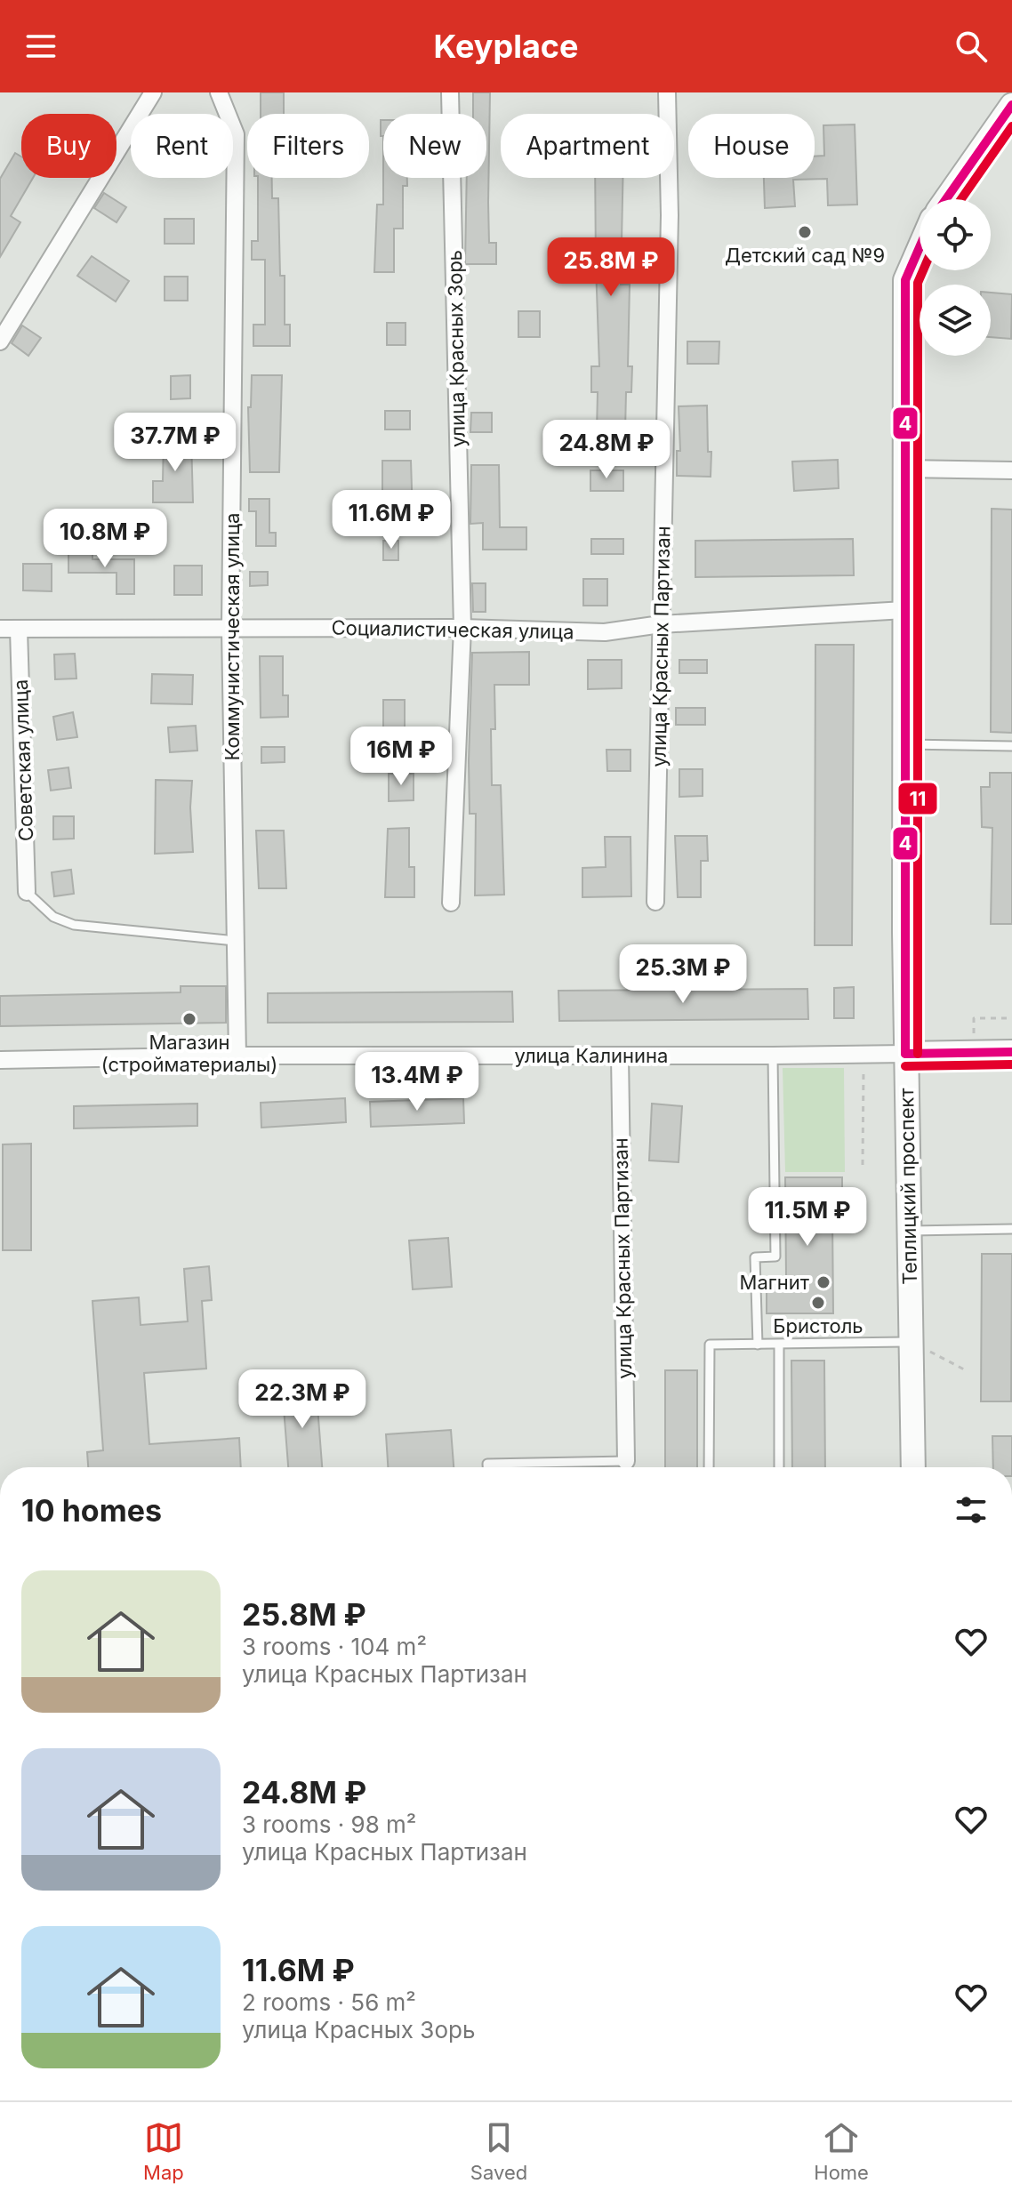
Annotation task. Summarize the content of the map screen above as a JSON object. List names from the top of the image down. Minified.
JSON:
{"streets":{"main road":["улица Калинина","Теплицкий проспект"],"street":["улица Красных Зорь","Социалистическая улица","Коммунистическая улица","улица Красных Партизан","Советская улица"]},"crossings":[["улица Красных Зорь","Социалистическая улица"],["Социалистическая улица","Коммунистическая улица"],["Социалистическая улица","улица Красных Партизан"],["Социалистическая улица","Советская улица"],["Социалистическая улица","Теплицкий проспект"],["Коммунистическая улица","улица Калинина"],["улица Красных Партизан","улица Калинина"],["улица Калинина","Теплицкий проспект"]],"places":["Детский сад №9","Магазин (стройматериалы)","Магнит","Бристоль"],"lines":["transit line 4","transit line 11"],"page":{"header":"Keyplace","chip":["Buy","Rent","Filters","New","Apartment","House"],"price":["25.8M ₽","37.7M ₽","24.8M ₽","11.6M ₽","10.8M ₽","16M ₽","25.3M ₽","13.4M ₽","11.5M ₽","22.3M ₽"],"heading":"10 homes","list":[{"name":"25.8M ₽","note":"3 rooms · 104 m² · улица Красных Партизан"},{"name":"24.8M ₽","note":"3 rooms · 98 m² · улица Красных Партизан"},{"name":"11.6M ₽","note":"2 rooms · 56 m² · улица Красных Зорь"}],"tabs":["Map","Saved","Home"]}}
